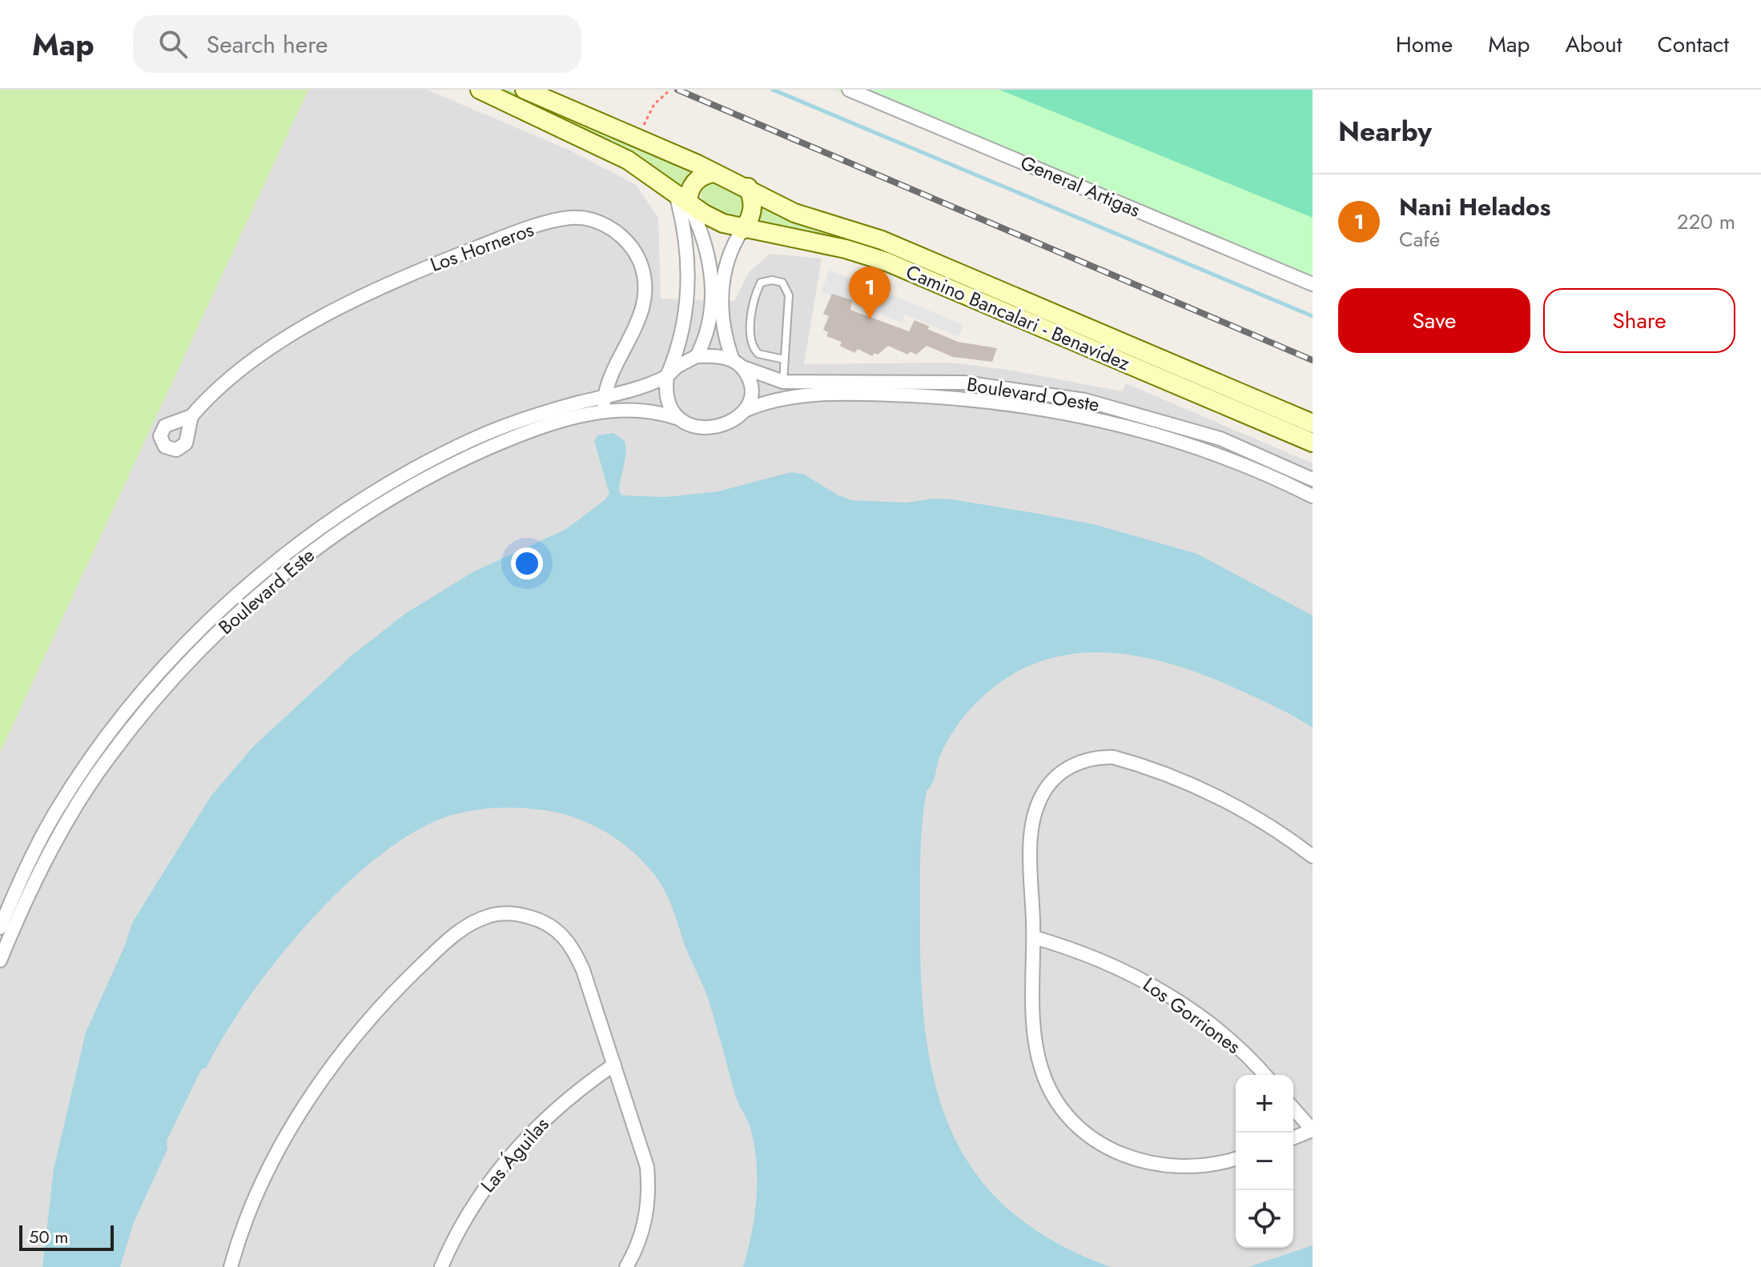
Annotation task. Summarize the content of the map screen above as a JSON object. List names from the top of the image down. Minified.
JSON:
{"streets":{"main road":["Camino Bancalari - Benavídez"],"street":["General Artigas","Los Horneros","Boulevard Oeste","Boulevard Este","Los Gorriones","Las Águilas"]},"crossings":[["Los Horneros","Boulevard Este"],["Boulevard Oeste","Boulevard Este"]],"scale_bar":"50 m","page":{"header":"Map","search":"Search here","nav":["Home","Map","About","Contact"],"heading":"Nearby","list":[{"mark":"1","name":"Nani Helados","note":"Café","value":"220 m"}],"pins":"1","buttons":["Save","Share"],"map_buttons":["+","−"],"scale":"50 m"}}
